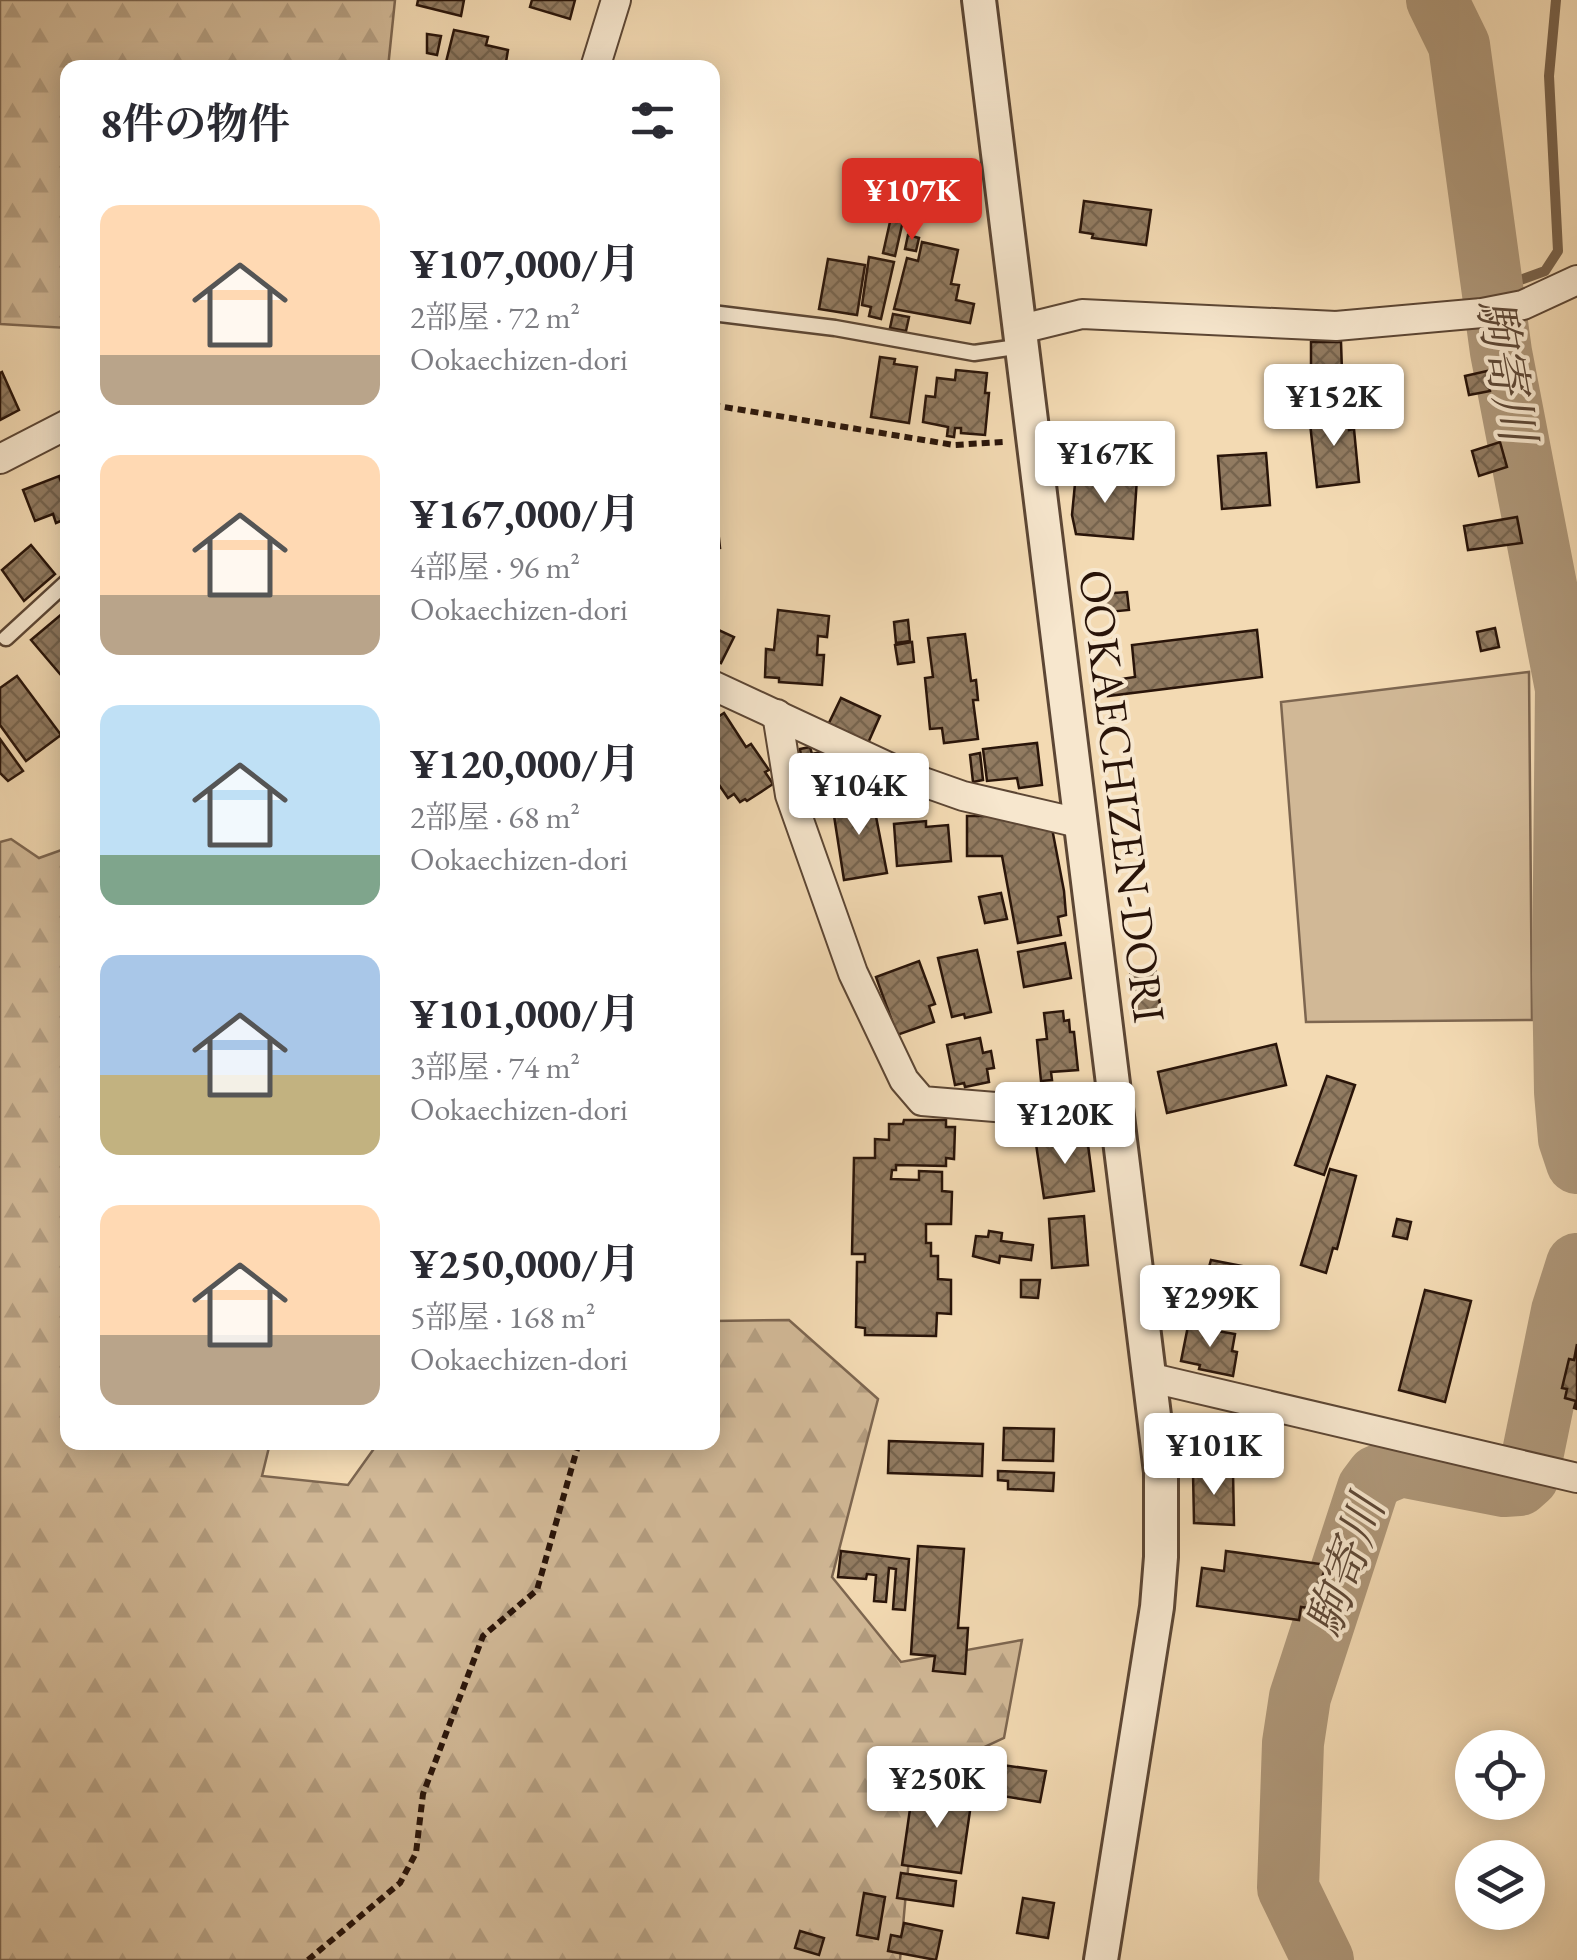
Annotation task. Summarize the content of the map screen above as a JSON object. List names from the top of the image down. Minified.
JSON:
{"streets":{"street":["OOKAECHIZEN-DORI"]},"water":["駒寄川"],"page":{"heading":"8件の物件","price":["¥107K","¥152K","¥167K","¥104K","¥120K","¥299K","¥101K","¥250K"],"list":[{"name":"¥107,000/月","note":"2部屋 · 72 m² · Ookaechizen-dori"},{"name":"¥167,000/月","note":"4部屋 · 96 m² · Ookaechizen-dori"},{"name":"¥120,000/月","note":"2部屋 · 68 m² · Ookaechizen-dori"},{"name":"¥101,000/月","note":"3部屋 · 74 m² · Ookaechizen-dori"},{"name":"¥250,000/月","note":"5部屋 · 168 m² · Ookaechizen-dori"}]}}
